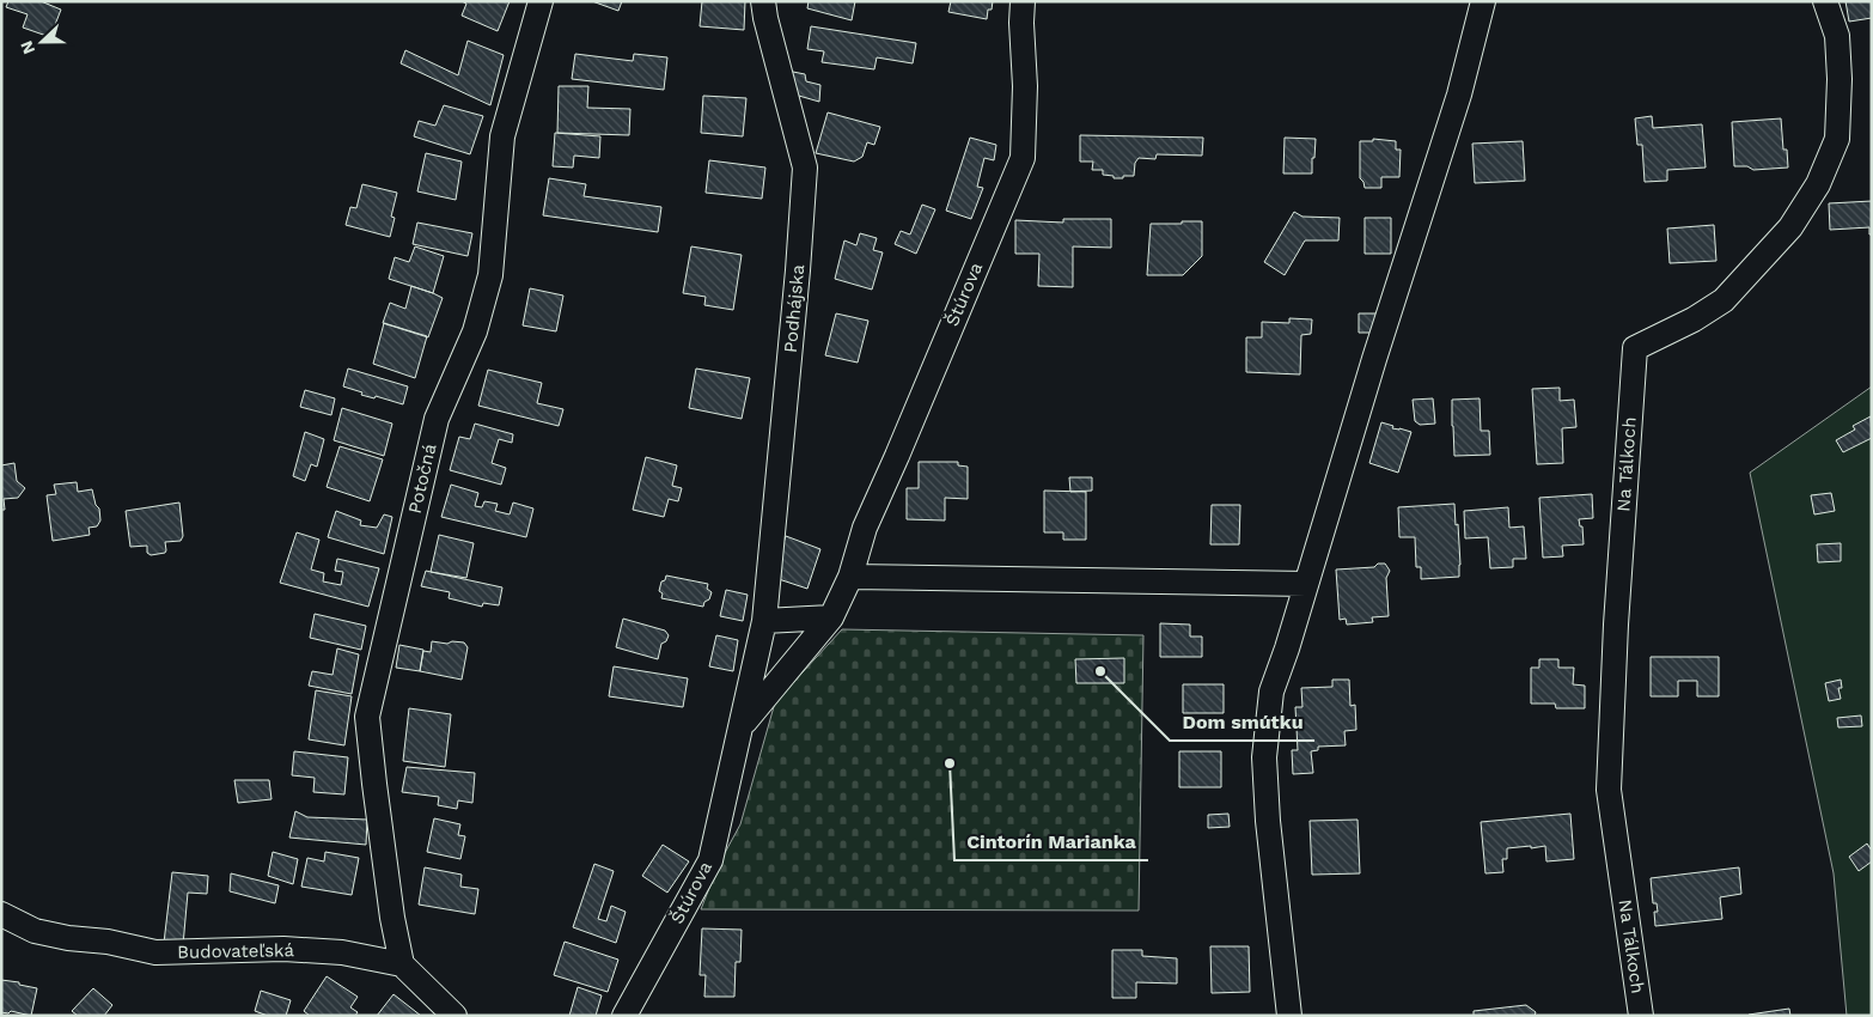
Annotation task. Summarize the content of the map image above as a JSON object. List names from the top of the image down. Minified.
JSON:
{"streets":{"street":["Štúrova","Podhájska","Na Tálkoch","Potočná","Budovateľská"]},"crossings":[["Štúrova","Podhájska"],["Potočná","Budovateľská"]],"places":["Dom smútku","Cintorín Marianka"],"north":"left"}
